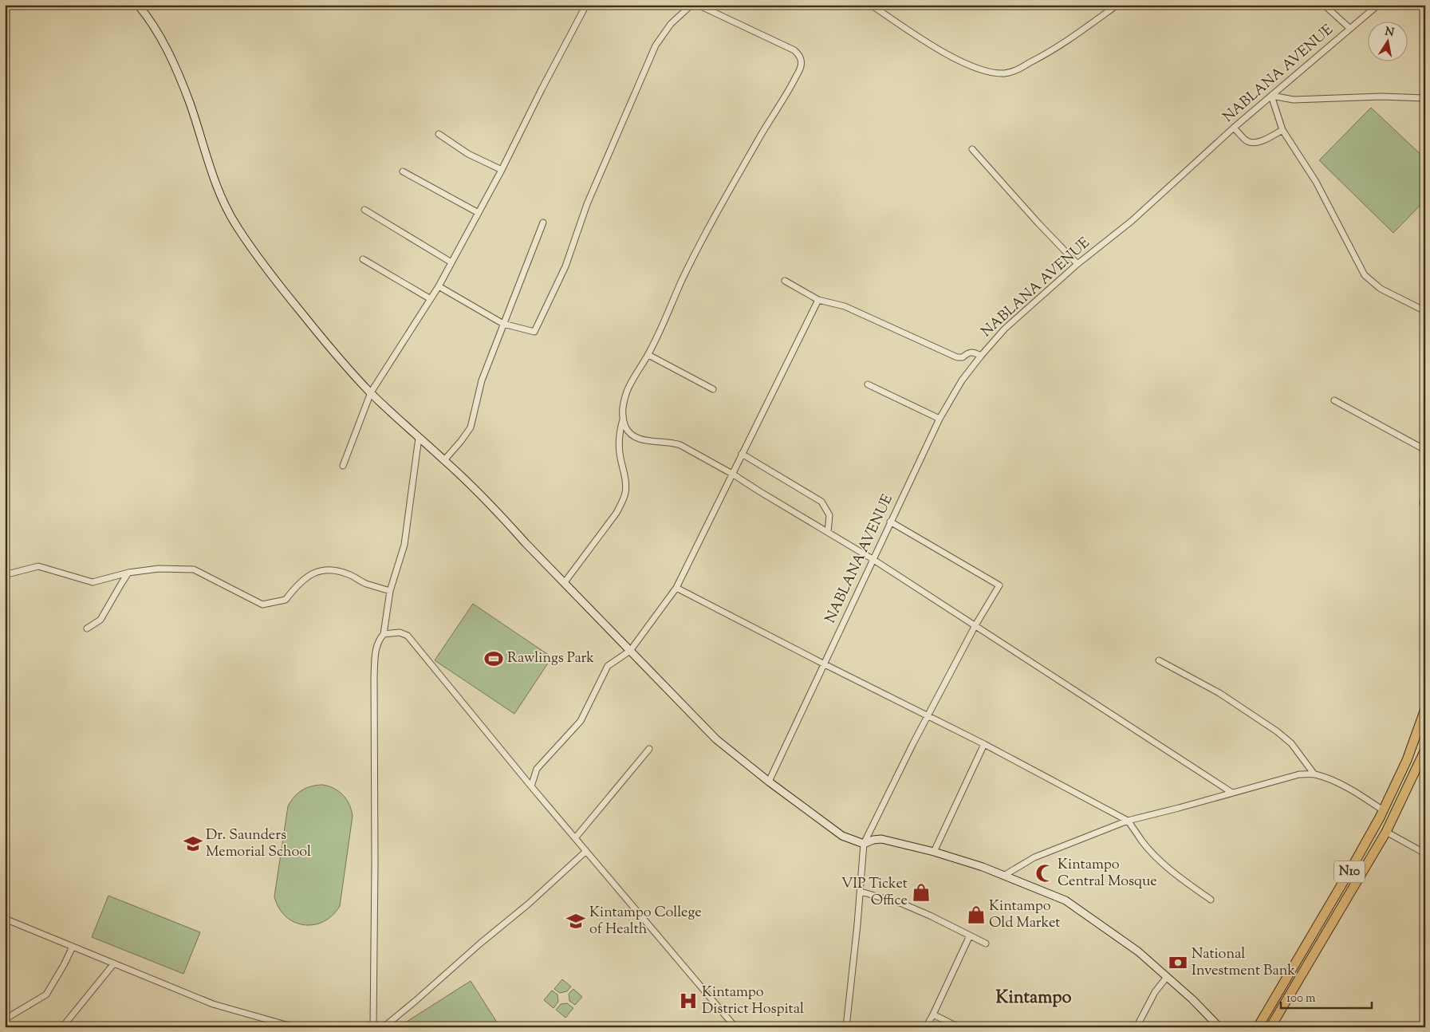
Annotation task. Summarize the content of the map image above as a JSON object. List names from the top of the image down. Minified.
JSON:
{"streets":{"highway":["N10"],"street":["NABLANA AVENUE"]},"districts":["Kintampo"],"places":{"sports":["Rawlings Park"],"school or university":["Dr. Saunders Memorial School","Kintampo College of Health"],"mosque":["Kintampo Central Mosque"],"shop":["VIP Ticket Office","Kintampo Old Market"],"bank":["National Investment Bank"],"hospital":["Kintampo District Hospital"]},"scale_bar":"100 m","north":"top"}
